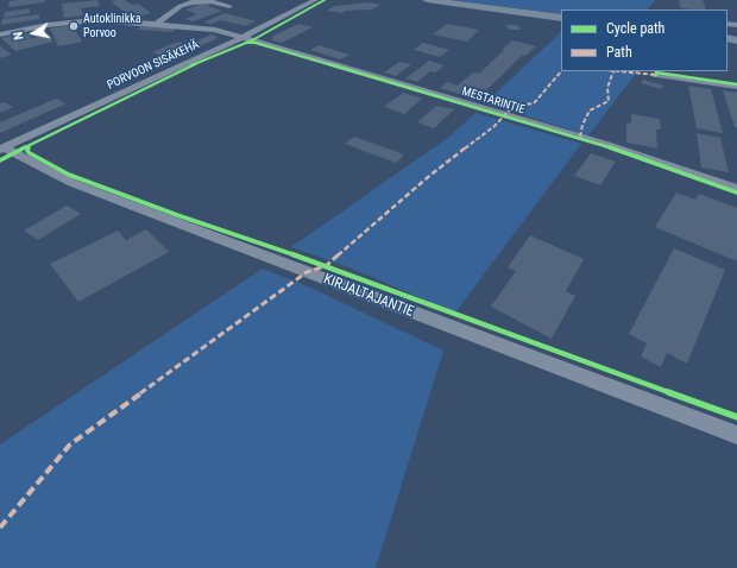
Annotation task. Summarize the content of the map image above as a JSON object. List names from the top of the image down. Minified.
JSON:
{"streets":{"street":["PORVOON SISÄKEHÄ","MESTARINTIE","KIRJALTAJANTIE"]},"crossings":[["PORVOON SISÄKEHÄ","MESTARINTIE"],["PORVOON SISÄKEHÄ","KIRJALTAJANTIE"]],"places":["Autoklinikka Porvoo"],"legend":["Cycle path","Path"],"north":"left"}
